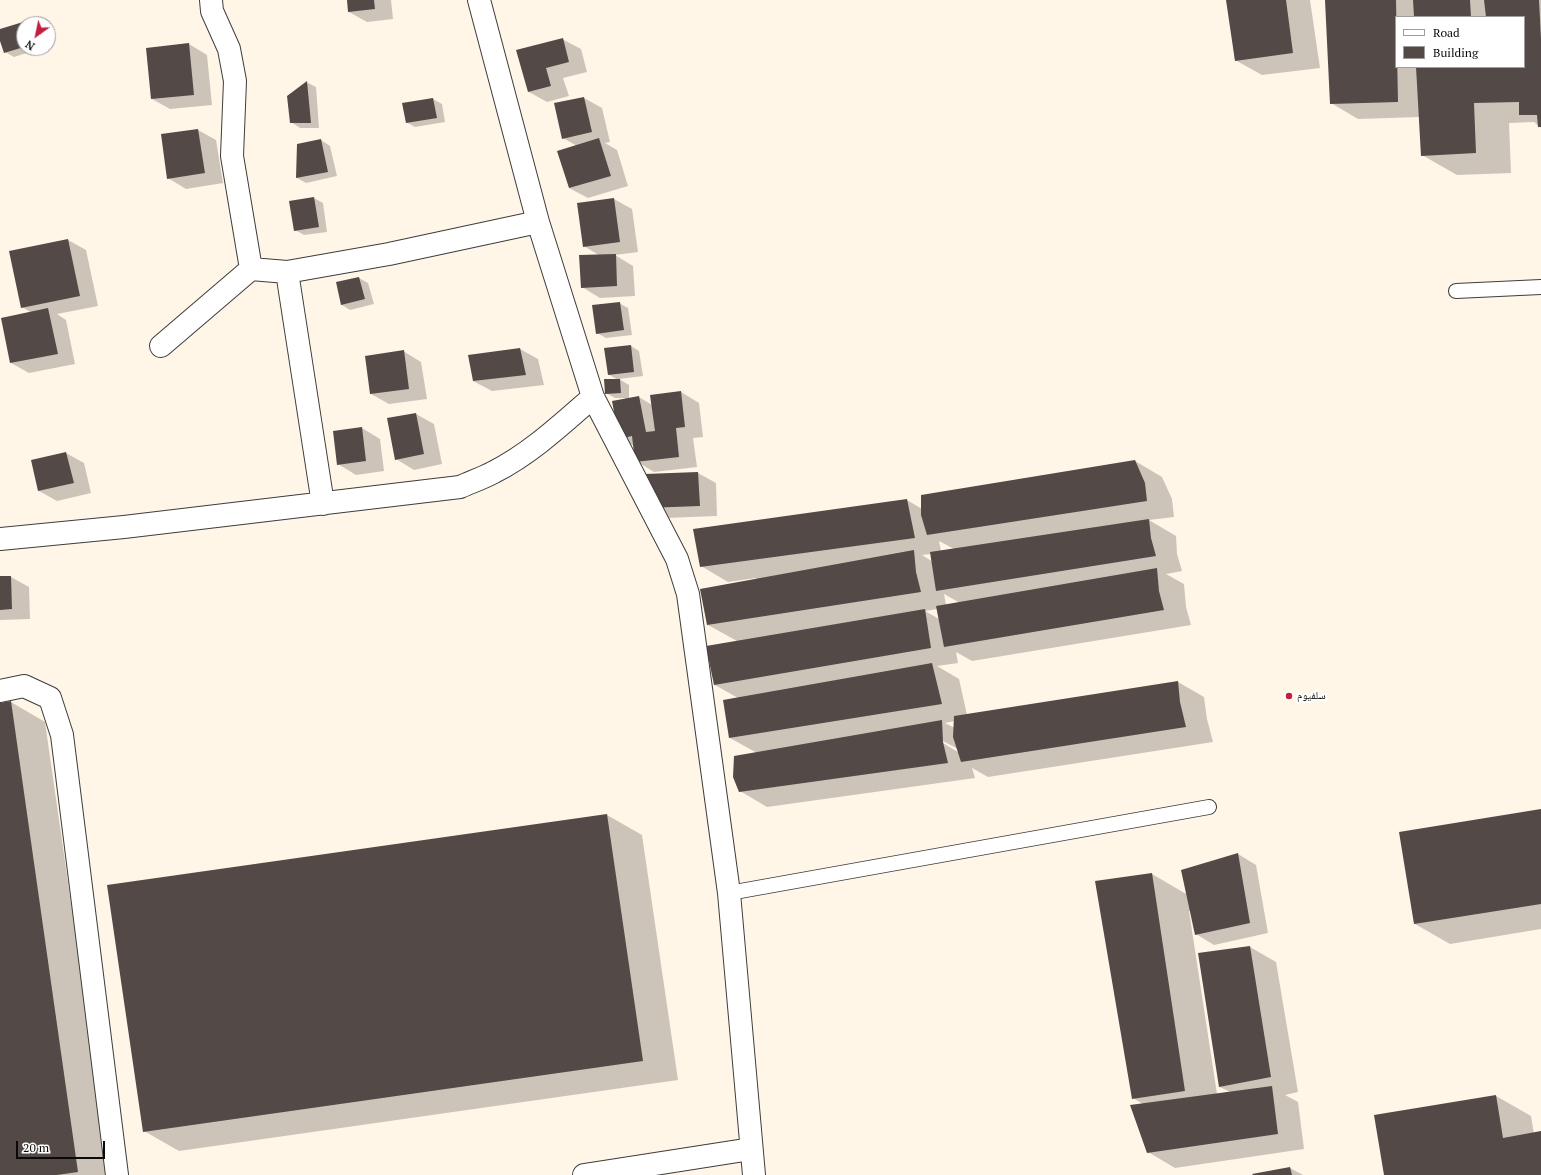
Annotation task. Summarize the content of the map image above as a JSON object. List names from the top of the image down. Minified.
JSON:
{"places":["سلفيوم"],"legend":["Road","Building"],"scale_bar":"20 m","north":"bottom left"}
